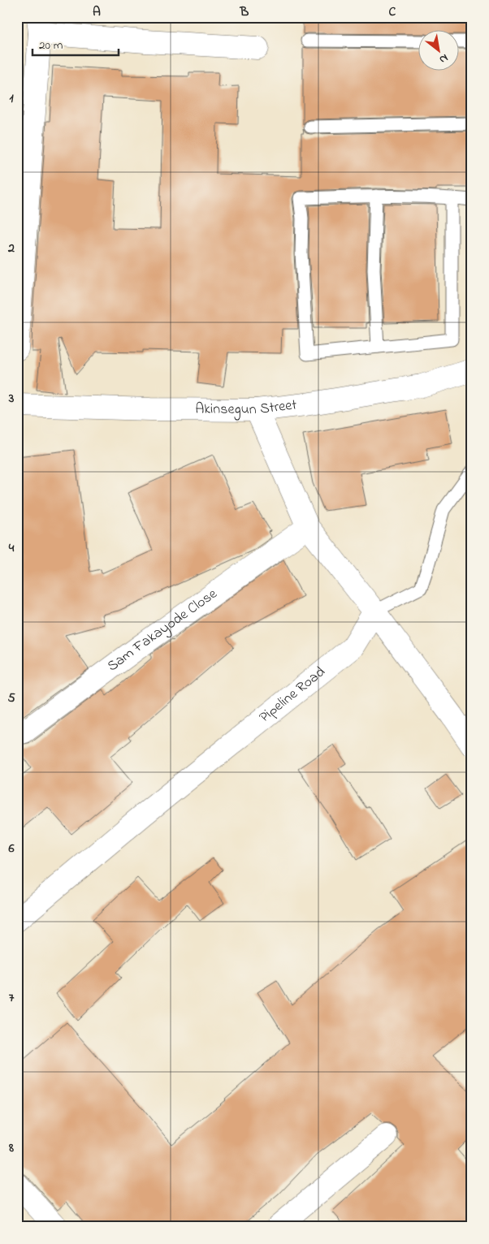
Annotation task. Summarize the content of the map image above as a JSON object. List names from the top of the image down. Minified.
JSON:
{"streets":{"street":["Akinsegun Street","Sam Fakayode Close","Pipeline Road"]},"scale_bar":"20 m","north":"bottom right","grid":{"columns":["A","B","C"],"rows":["1","2","3","4","5","6","7","8"]}}
